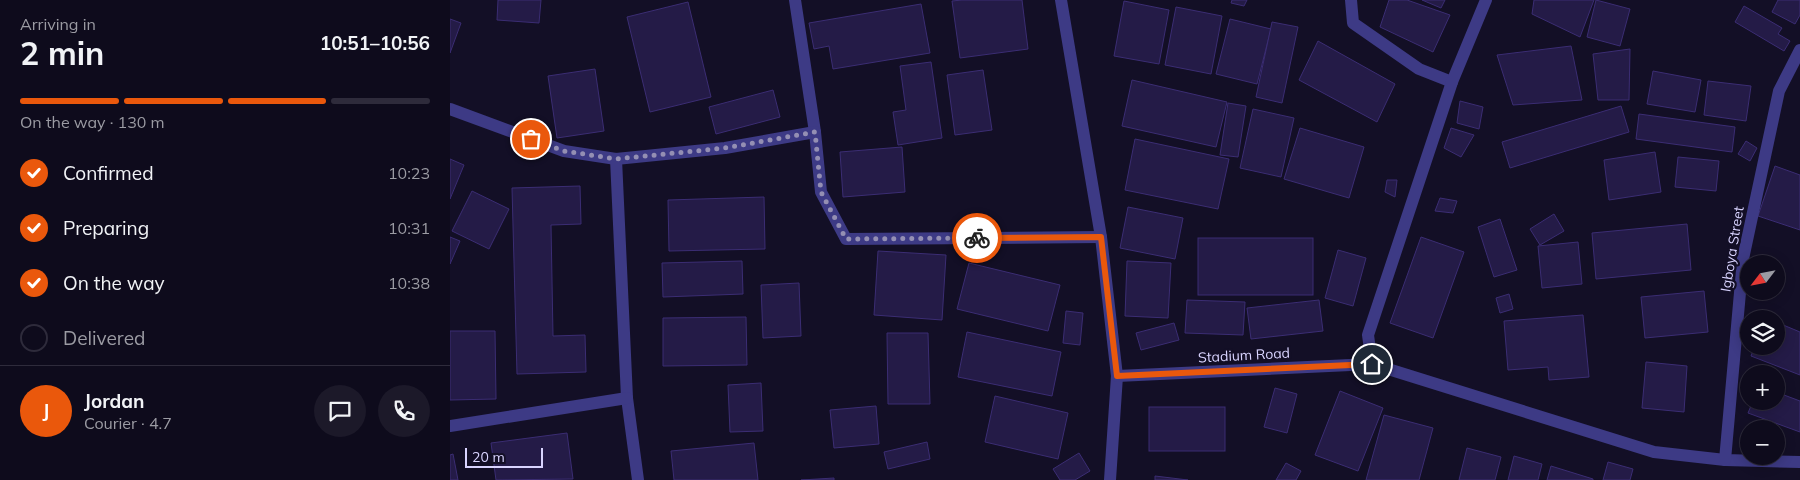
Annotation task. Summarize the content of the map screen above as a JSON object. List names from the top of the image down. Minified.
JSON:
{"streets":{"street":["Igboya Street","Stadium Road"]},"scale_bar":"20 m","north":"bottom left","page":{"heading":["2 min","Arriving in","10:51–10:56"],"panel":["Jordan","Courier · 4.7"],"bar":"On the way · 130 m","list":[["Confirmed","10:23"],["Preparing","10:31"],["On the way","10:38"],"Delivered"],"map_buttons":["+","−"],"round":"J","scale":"20 m"}}
